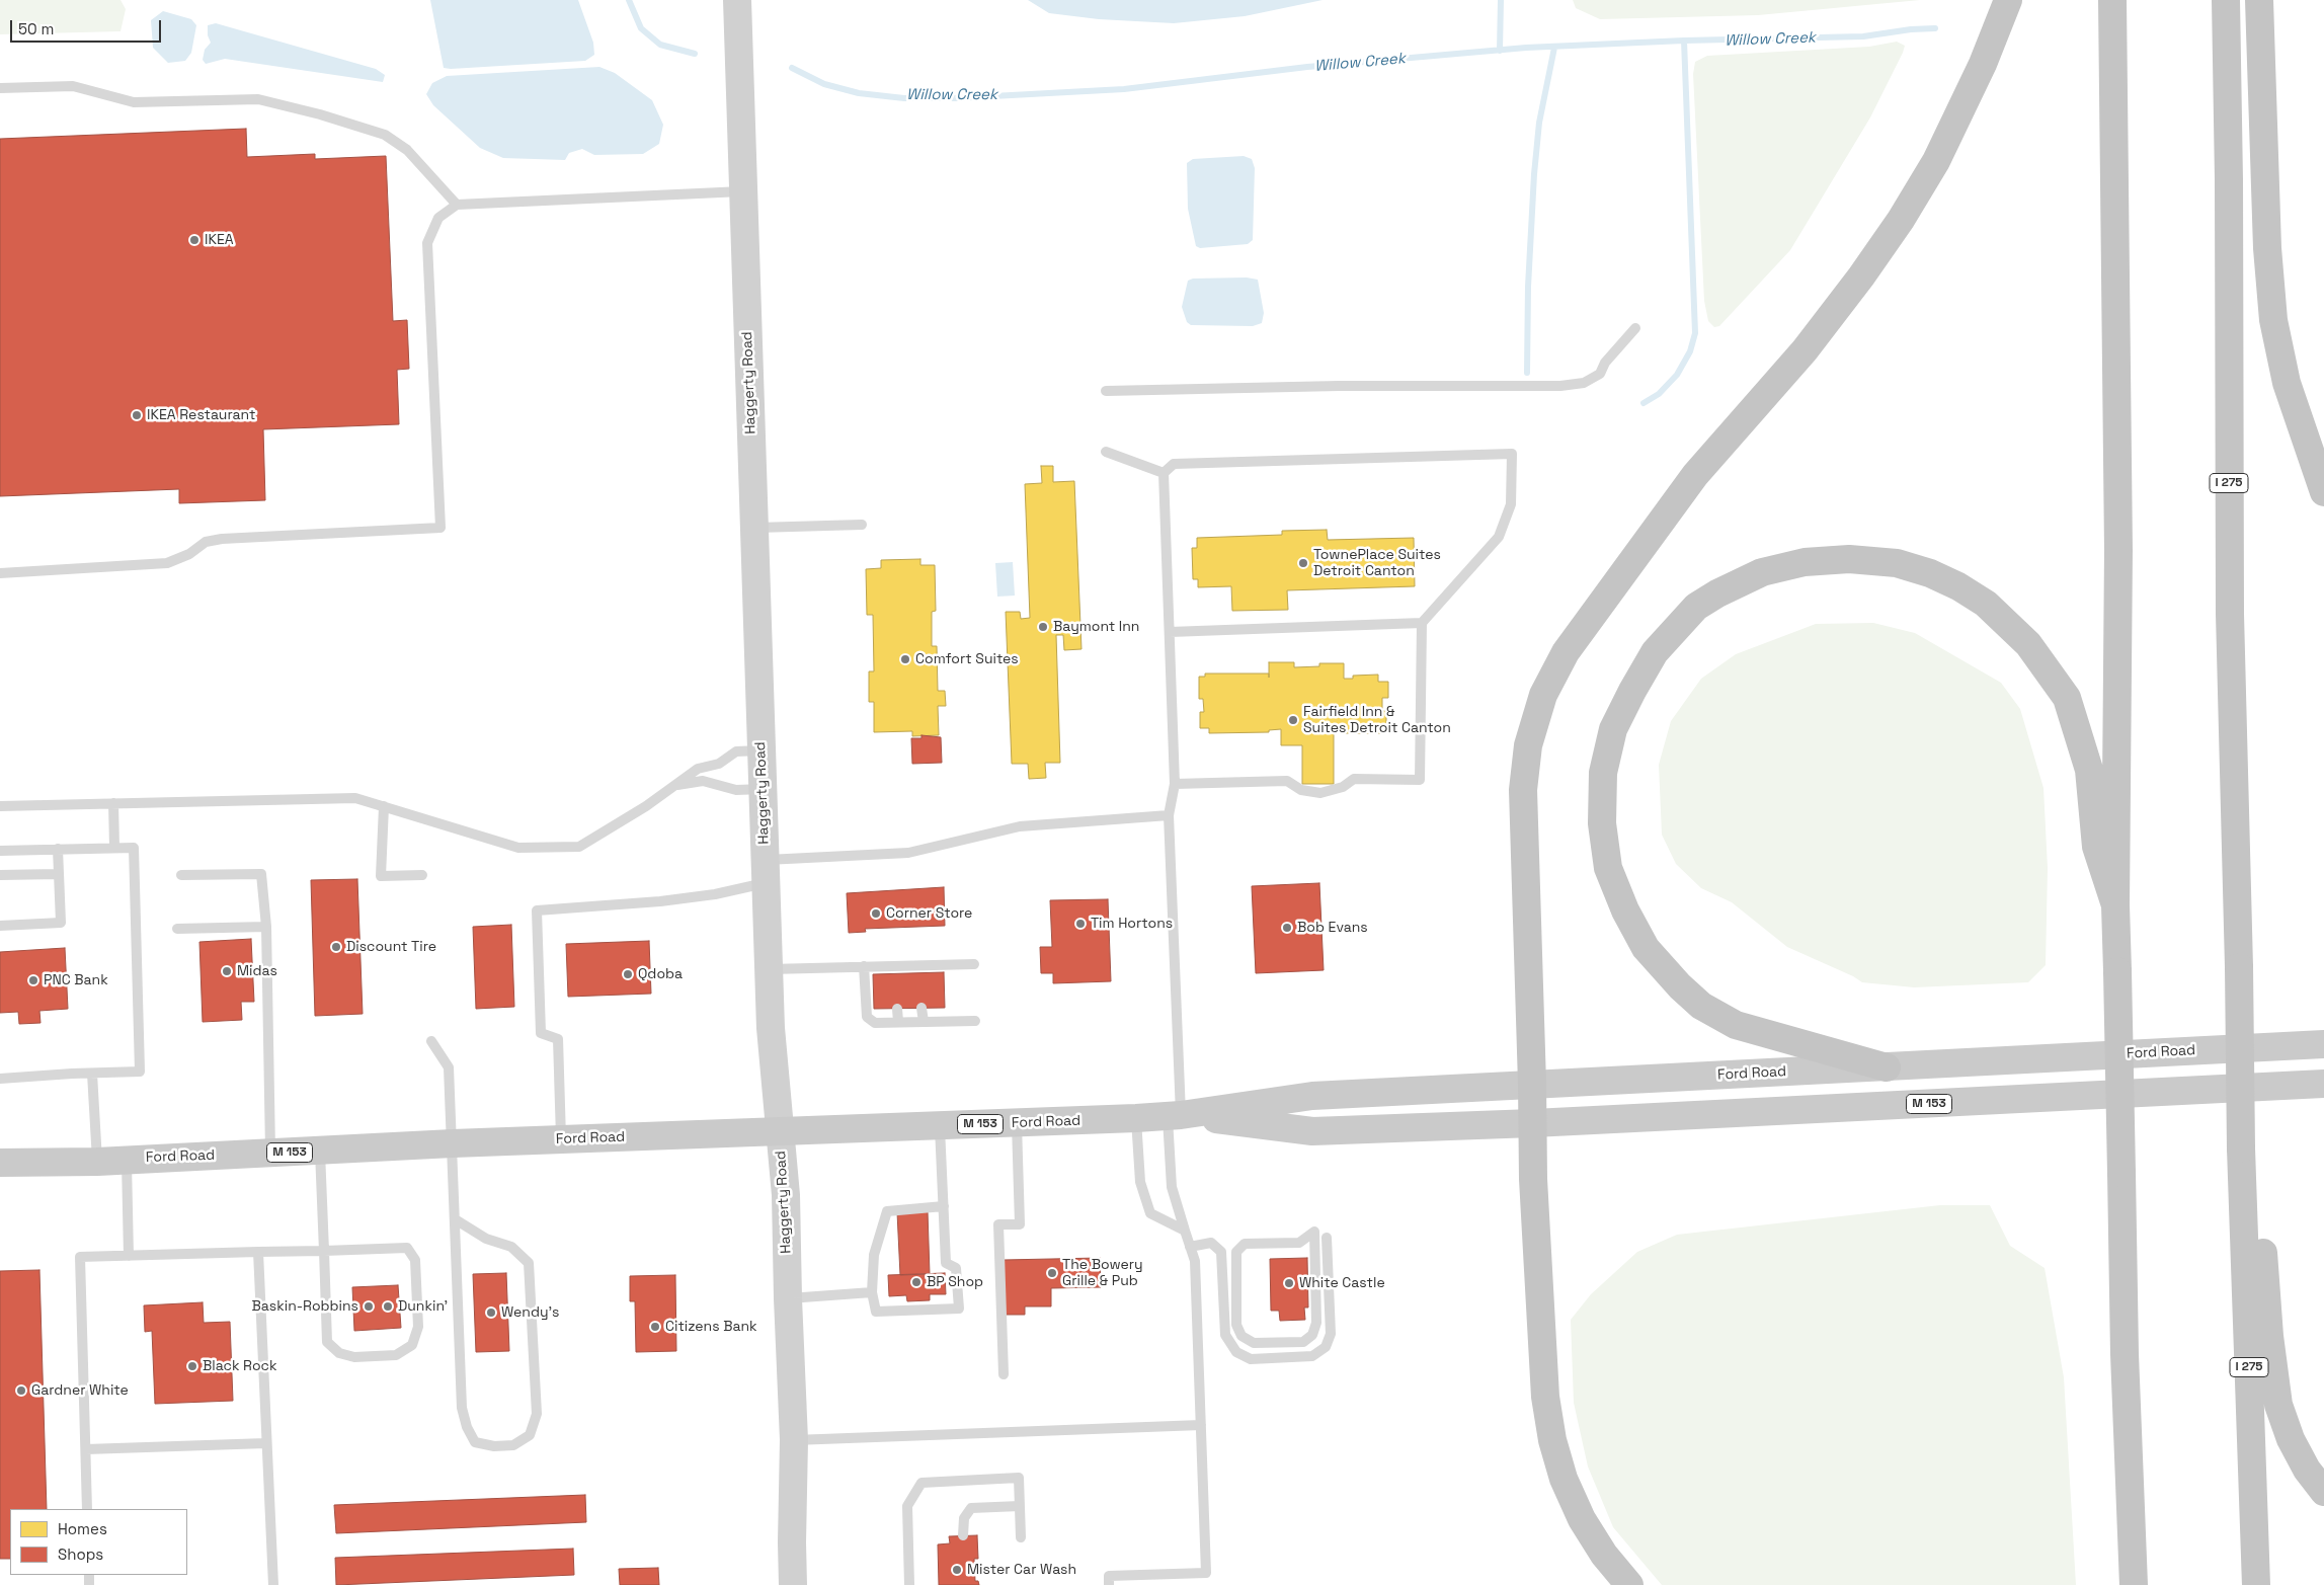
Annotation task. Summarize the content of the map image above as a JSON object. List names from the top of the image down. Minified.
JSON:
{"streets":{"highway":["I 275"],"main road":["Haggerty Road","Ford Road","M 153"]},"crossings":[["Haggerty Road","Ford Road"]],"water":["Willow Creek"],"places":["IKEA","IKEA Restaurant","TownePlace Suites Detroit Canton","Baymont Inn","Comfort Suites","Fairfield Inn & Suites Detroit Canton","Corner Store","Tim Hortons","Bob Evans","Discount Tire","Midas","Qdoba","PNC Bank","The Bowery Grille & Pub","BP Shop","White Castle","Baskin-Robbins","Dunkin'","Wendy's","Citizens Bank","Black Rock","Gardner White","Mister Car Wash"],"legend":["Homes","Shops"],"scale_bar":"50 m"}
